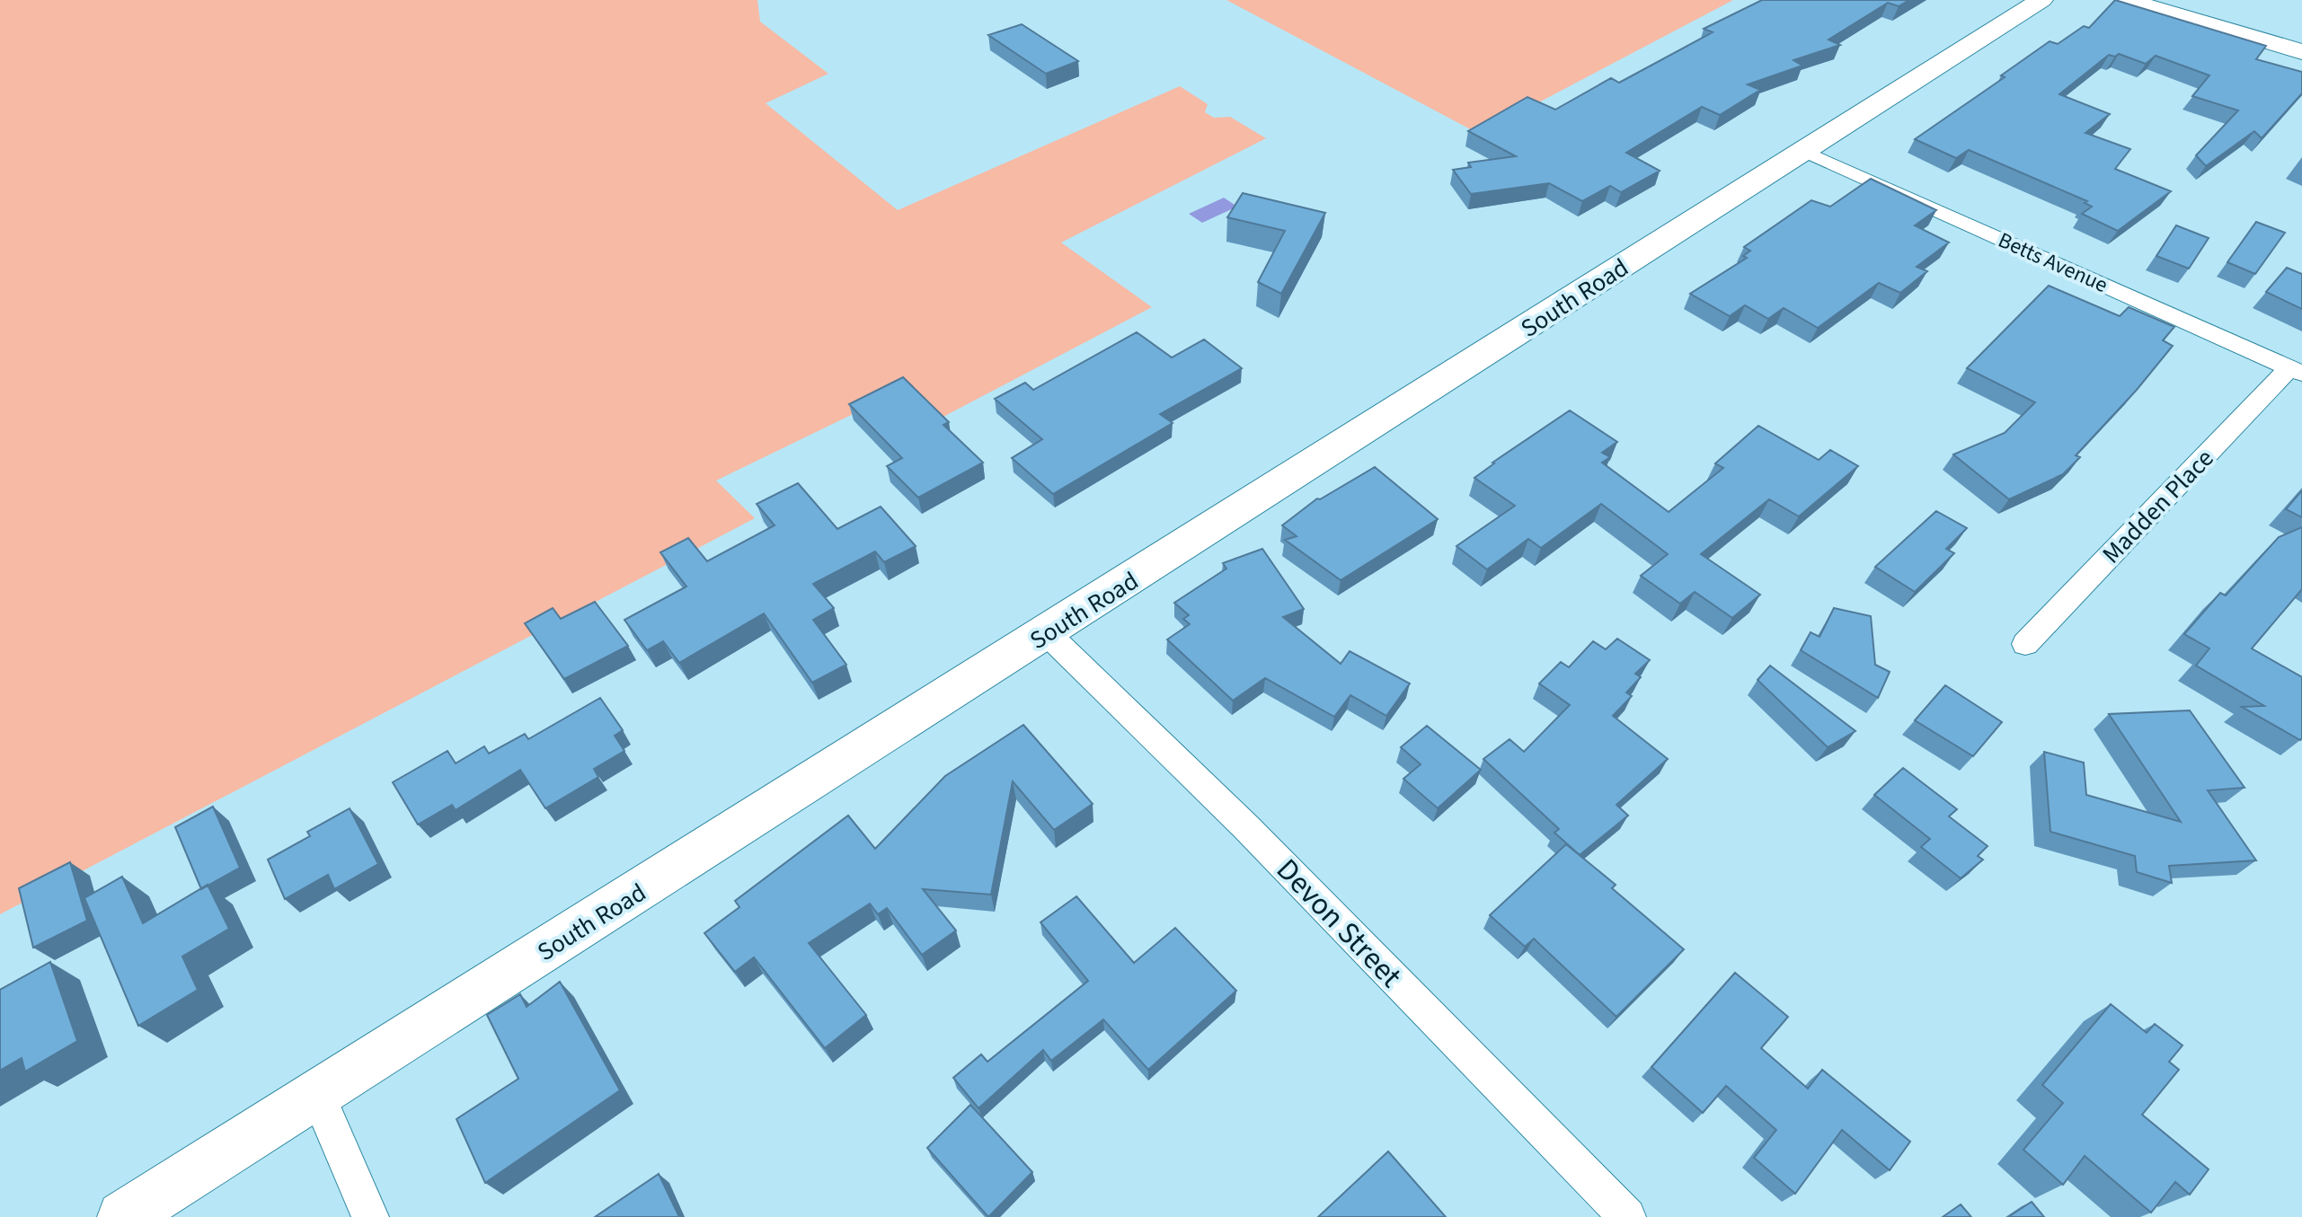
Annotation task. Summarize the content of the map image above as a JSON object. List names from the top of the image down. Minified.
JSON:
{"streets":{"street":["Betts Avenue","South Road","Madden Place","Devon Street"]},"crossings":[["Betts Avenue","South Road"],["Betts Avenue","Madden Place"],["South Road","Devon Street"]]}
